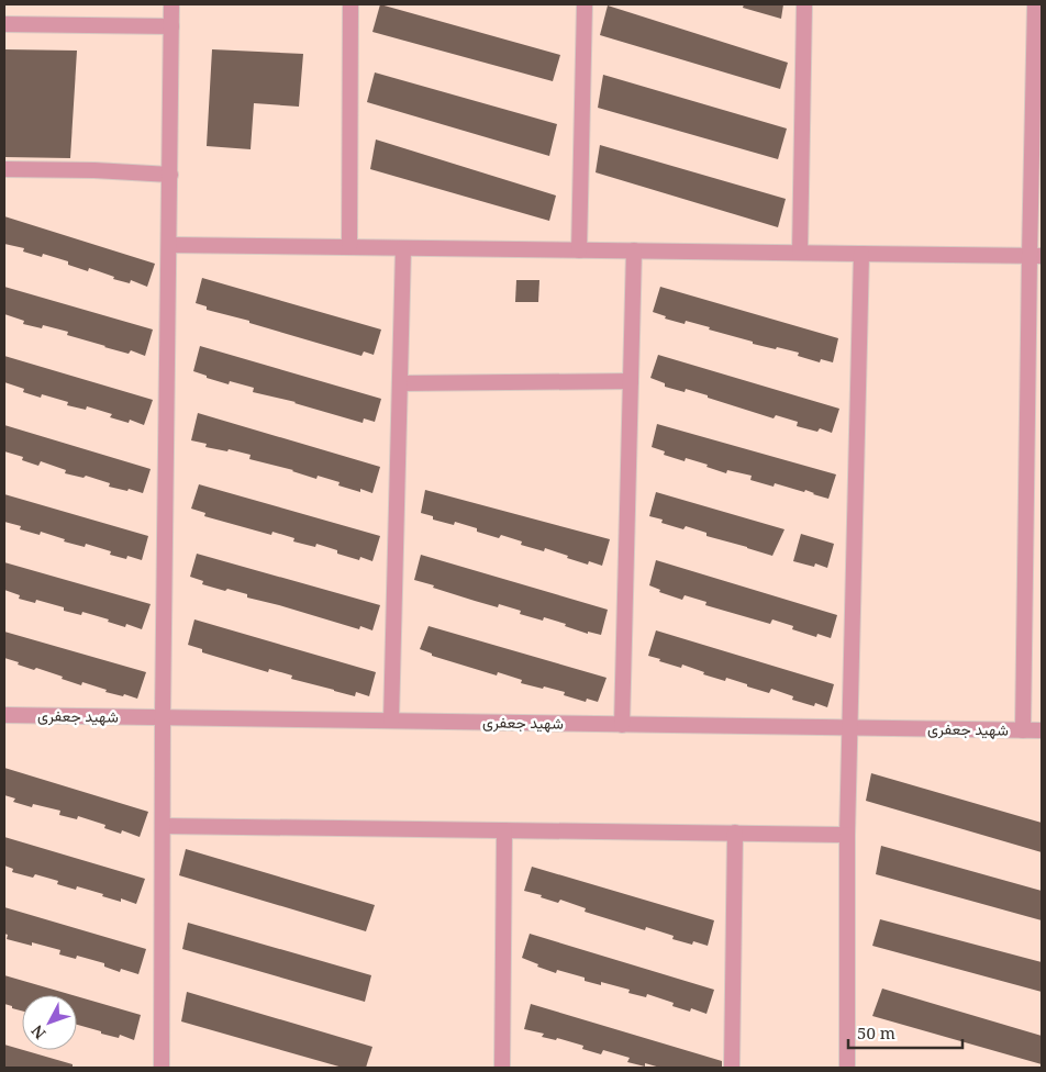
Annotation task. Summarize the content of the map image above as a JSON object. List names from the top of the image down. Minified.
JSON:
{"streets":{"street":["شهید جعفری"]},"scale_bar":"50 m","north":"bottom left"}
